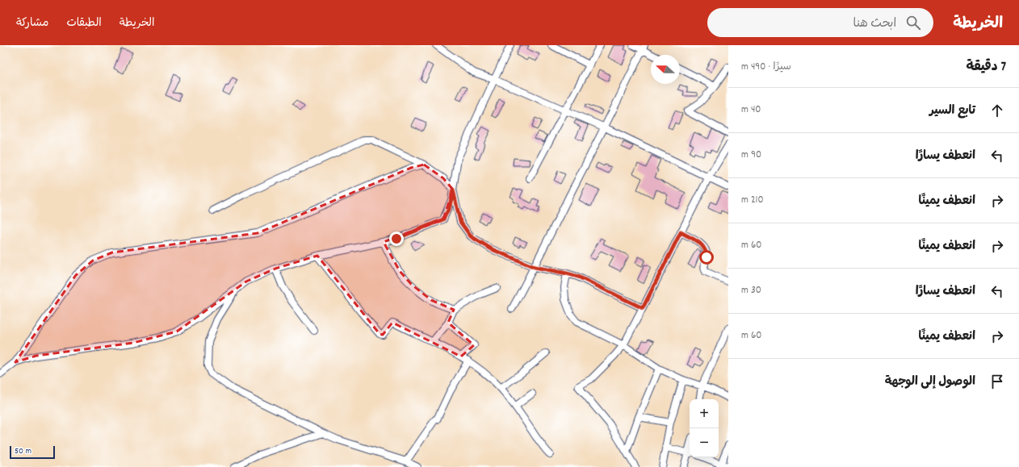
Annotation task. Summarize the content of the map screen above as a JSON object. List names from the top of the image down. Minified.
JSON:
{"scale_bar":"50 m","north":"left","page":{"header":"الخريطة","search":"ابحث هنا","nav":["الخريطة","الطبقات","مشاركة"],"heading":["7 دقيقة","سيرًا · 490 m"],"list":[["تابع السير","40 m"],["انعطف يسارًا","90 m"],["انعطف يمينًا","210 m"],["انعطف يمينًا","60 m"],["انعطف يسارًا","30 m"],["انعطف يمينًا","60 m"],"الوصول إلى الوجهة"],"map_buttons":["+","−"],"scale":"50 m"}}
